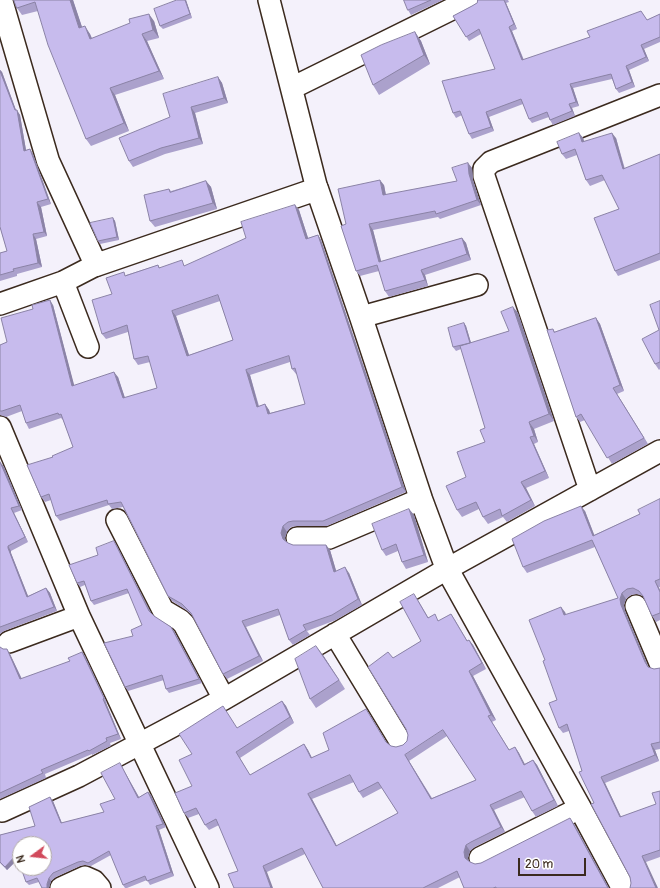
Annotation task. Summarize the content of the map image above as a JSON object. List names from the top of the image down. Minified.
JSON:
{"scale_bar":"20 m","north":"left"}
